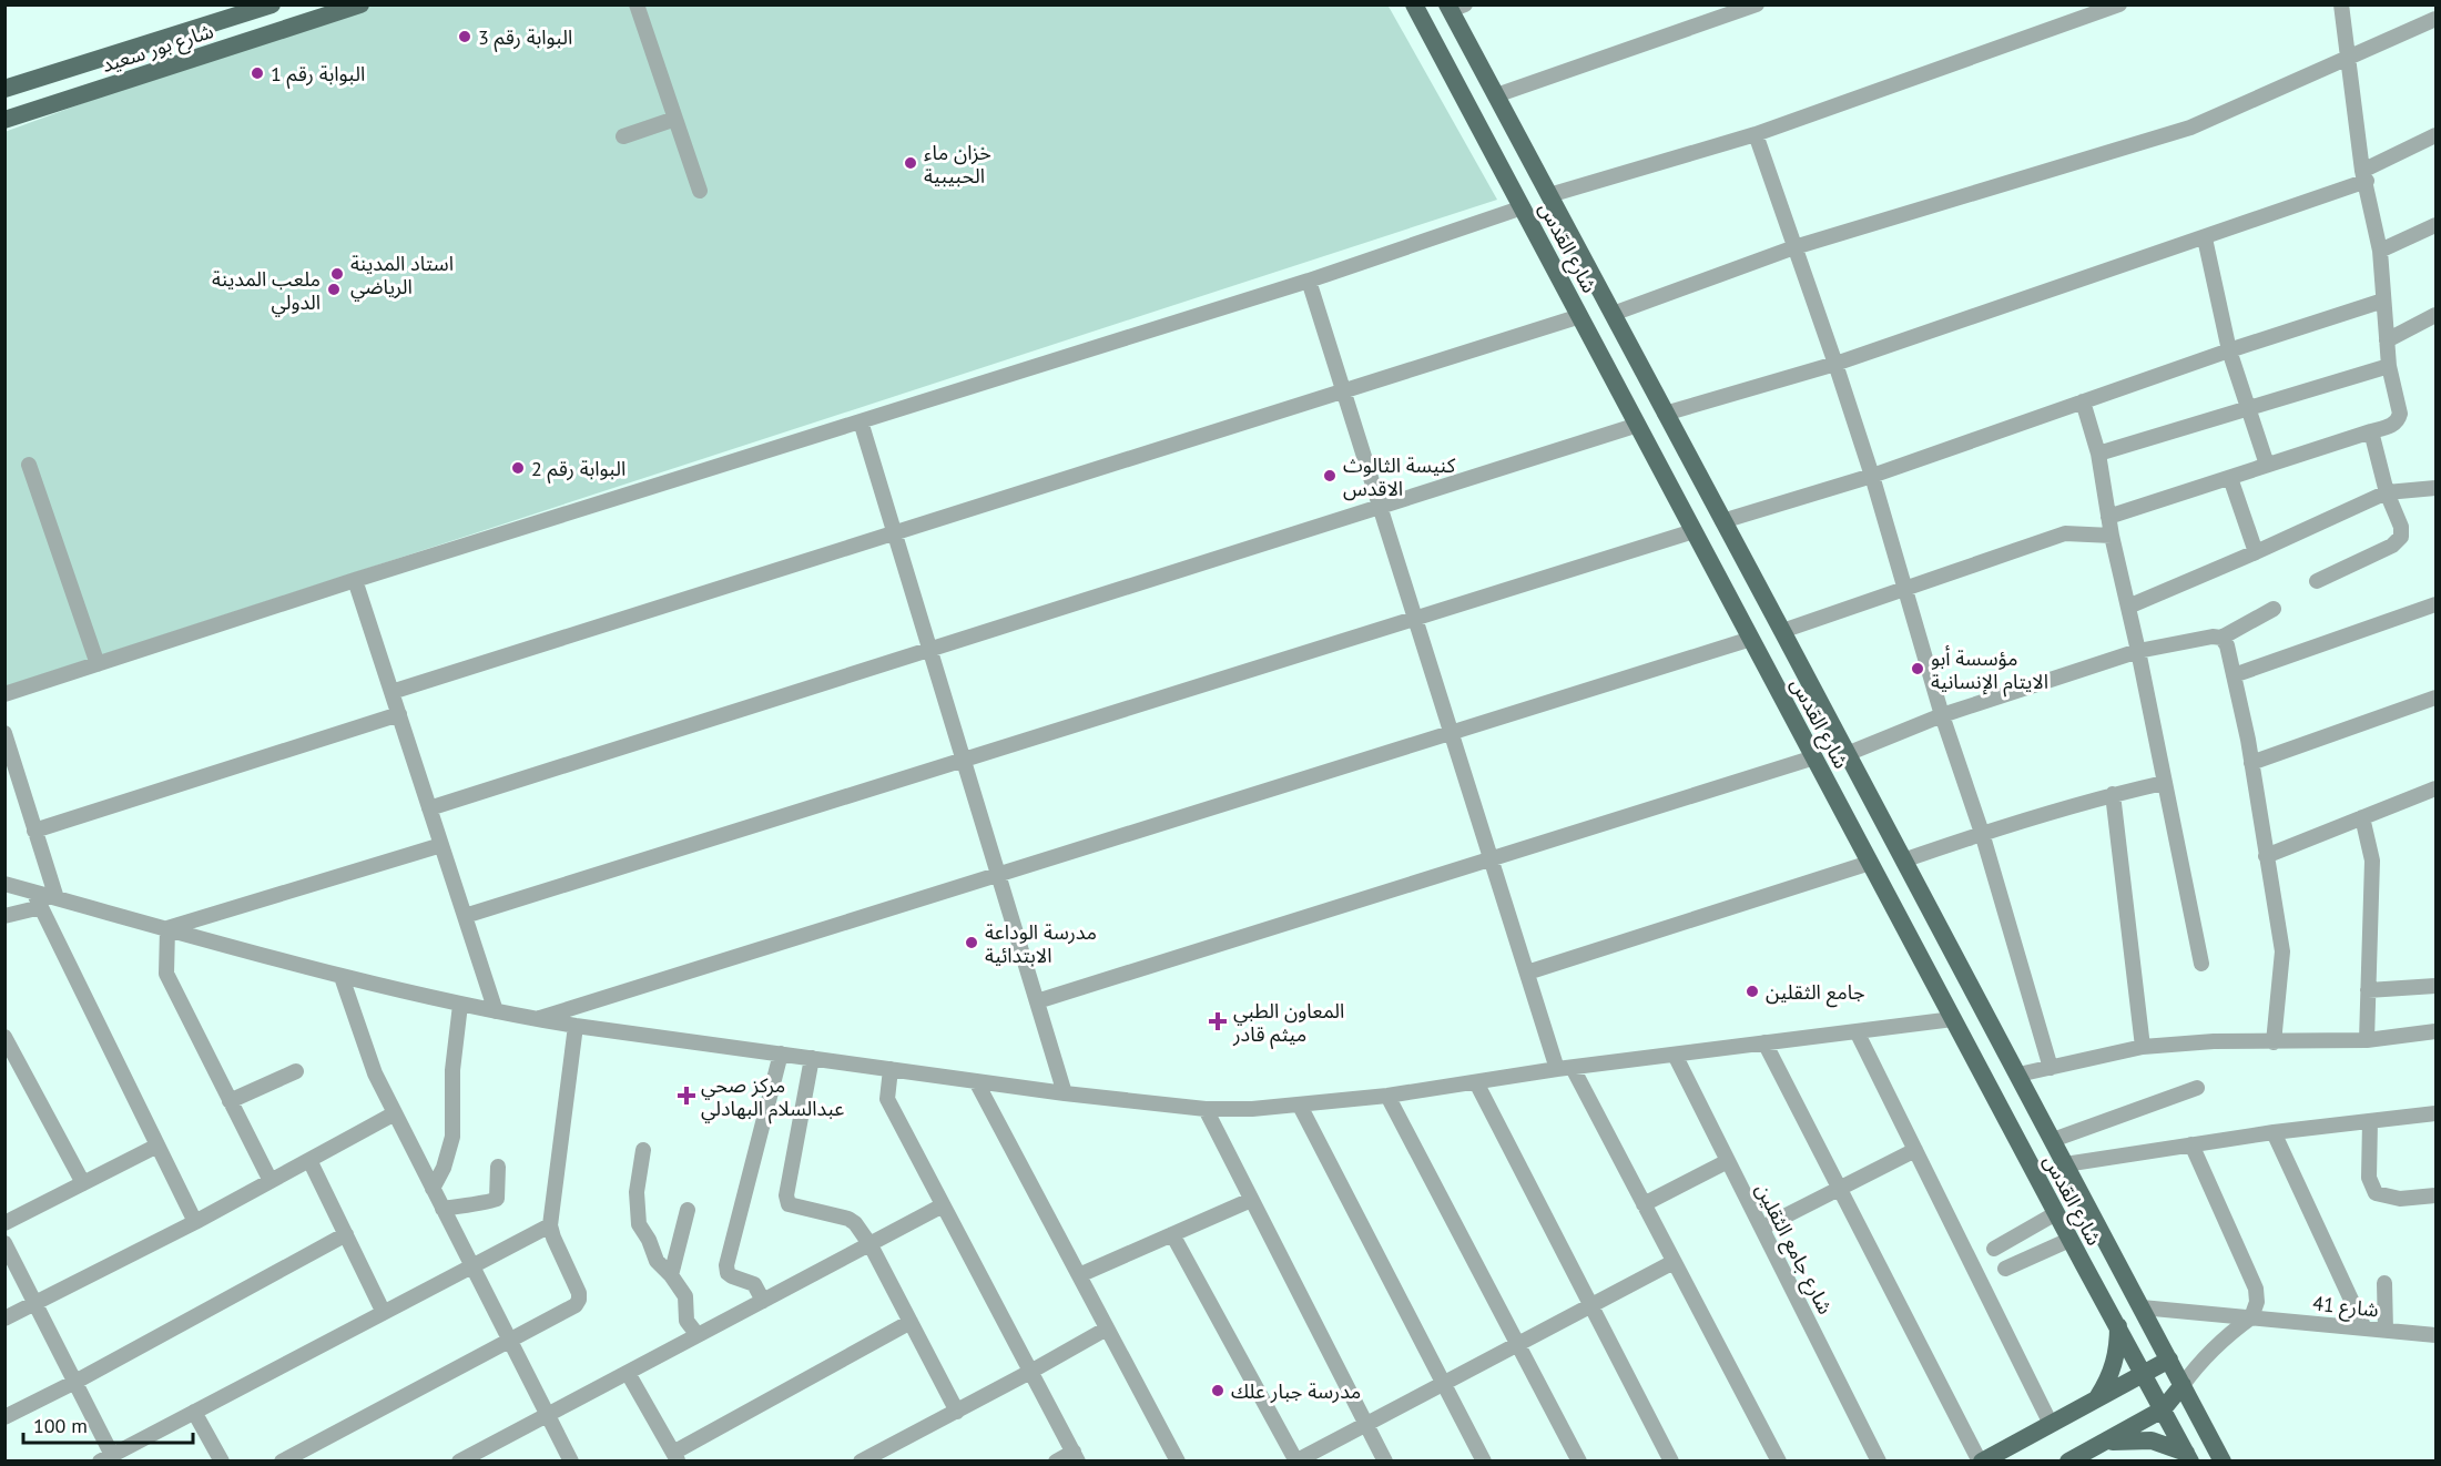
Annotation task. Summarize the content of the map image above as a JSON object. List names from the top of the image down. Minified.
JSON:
{"streets":{"main road":["شارع بور سعيد","شارع القدس"],"street":["شارع جامع الثقلين","شارع 41"]},"crossings":[["شارع القدس","شارع 41"]],"places":{"other":["البوابة رقم 3","البوابة رقم 1","خزان ماء الحبيبية","استاد المدينة الرياضي","ملعب المدينة الدولي","البوابة رقم 2","كنيسة الثالوث الاقدس","مؤسسة أبو الايتام الإنسانية","مدرسة الوداعة الابتدائية","جامع الثقلين","مدرسة جبار علك"],"health":["المعاون الطبي ميثم قادر","مركز صحي عبدالسلام البهادلي"]},"scale_bar":"100 m"}
